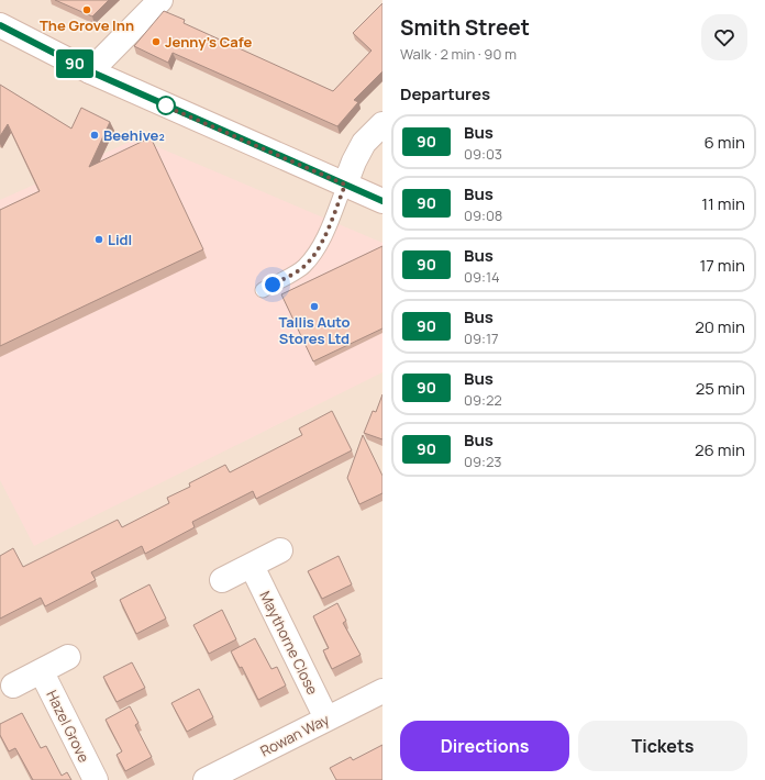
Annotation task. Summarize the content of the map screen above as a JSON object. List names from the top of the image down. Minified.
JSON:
{"streets":{"street":["Maythorne Close","Hazel Grove","Rowan Way"]},"crossings":[["Maythorne Close","Rowan Way"]],"places":["The Grove Inn","Jenny's Cafe","Beehive₂","Lidl","Tallis Auto Stores Ltd"],"lines":["bus line 90"],"page":{"on_map":"90","heading":[["Smith Street","Walk · 2 min · 90 m"],"Departures"],"list":[{"mark":"90","name":"Bus","note":"09:03","value":"6 min"},{"mark":"90","name":"Bus","note":"09:08","value":"11 min"},{"mark":"90","name":"Bus","note":"09:14","value":"17 min"},{"mark":"90","name":"Bus","note":"09:17","value":"20 min"},{"mark":"90","name":"Bus","note":"09:22","value":"25 min"},{"mark":"90","name":"Bus","note":"09:23","value":"26 min"}],"buttons":["Directions","Tickets"]}}
